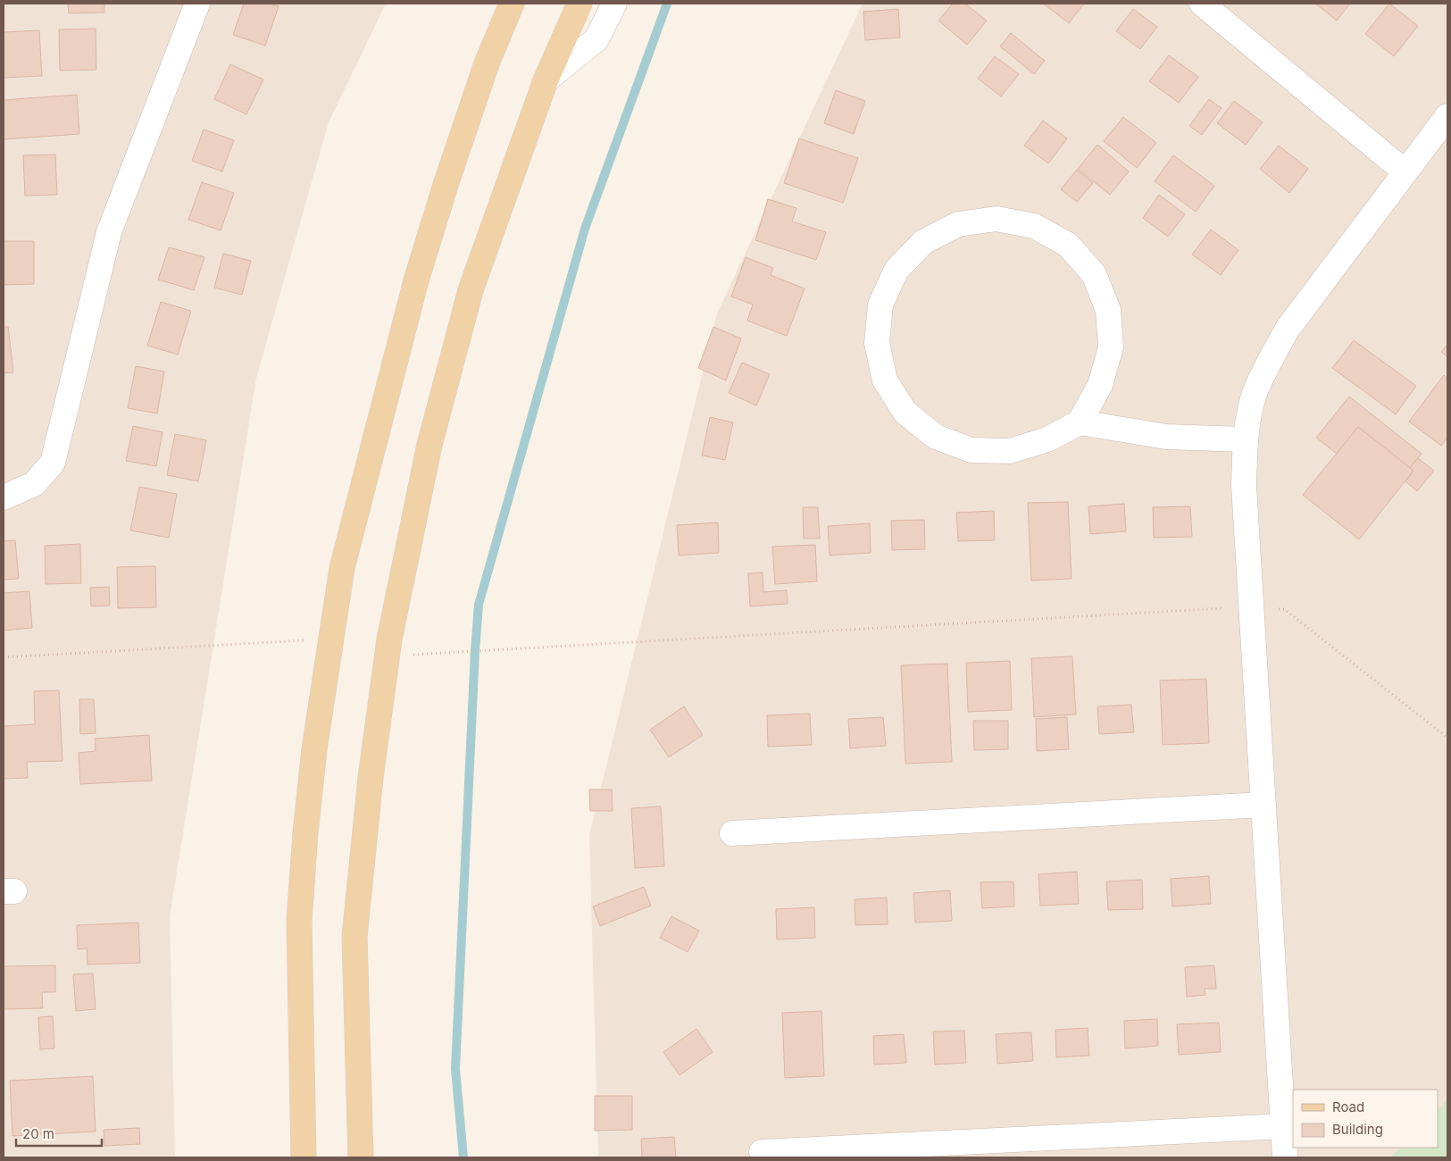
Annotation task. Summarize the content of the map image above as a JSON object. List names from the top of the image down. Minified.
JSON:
{"legend":["Road","Building"],"scale_bar":"20 m"}
